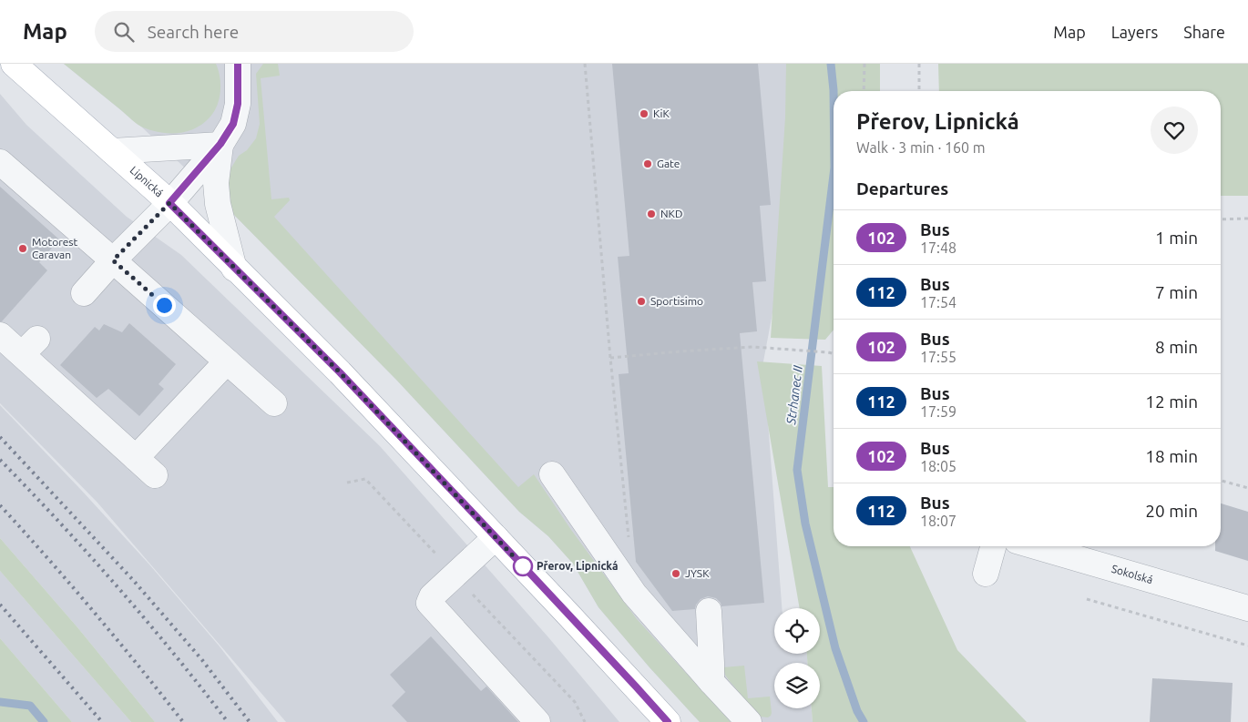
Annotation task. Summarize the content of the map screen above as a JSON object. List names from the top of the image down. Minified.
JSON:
{"streets":{"main road":["Lipnická"],"street":["Sokolská"]},"water":["Strhanec II"],"places":["KiK","Gate","NKD","Motorest Caravan","Sportisimo","Přerov, Lipnická","JYSK"],"lines":["bus line 102"],"page":{"header":"Map","search":"Search here","nav":["Map","Layers","Share"],"heading":[["Přerov, Lipnická","Walk · 3 min · 160 m"],"Departures"],"list":[{"mark":"102","name":"Bus","note":"17:48","value":"1 min"},{"mark":"112","name":"Bus","note":"17:54","value":"7 min"},{"mark":"102","name":"Bus","note":"17:55","value":"8 min"},{"mark":"112","name":"Bus","note":"17:59","value":"12 min"},{"mark":"102","name":"Bus","note":"18:05","value":"18 min"},{"mark":"112","name":"Bus","note":"18:07","value":"20 min"}]}}
